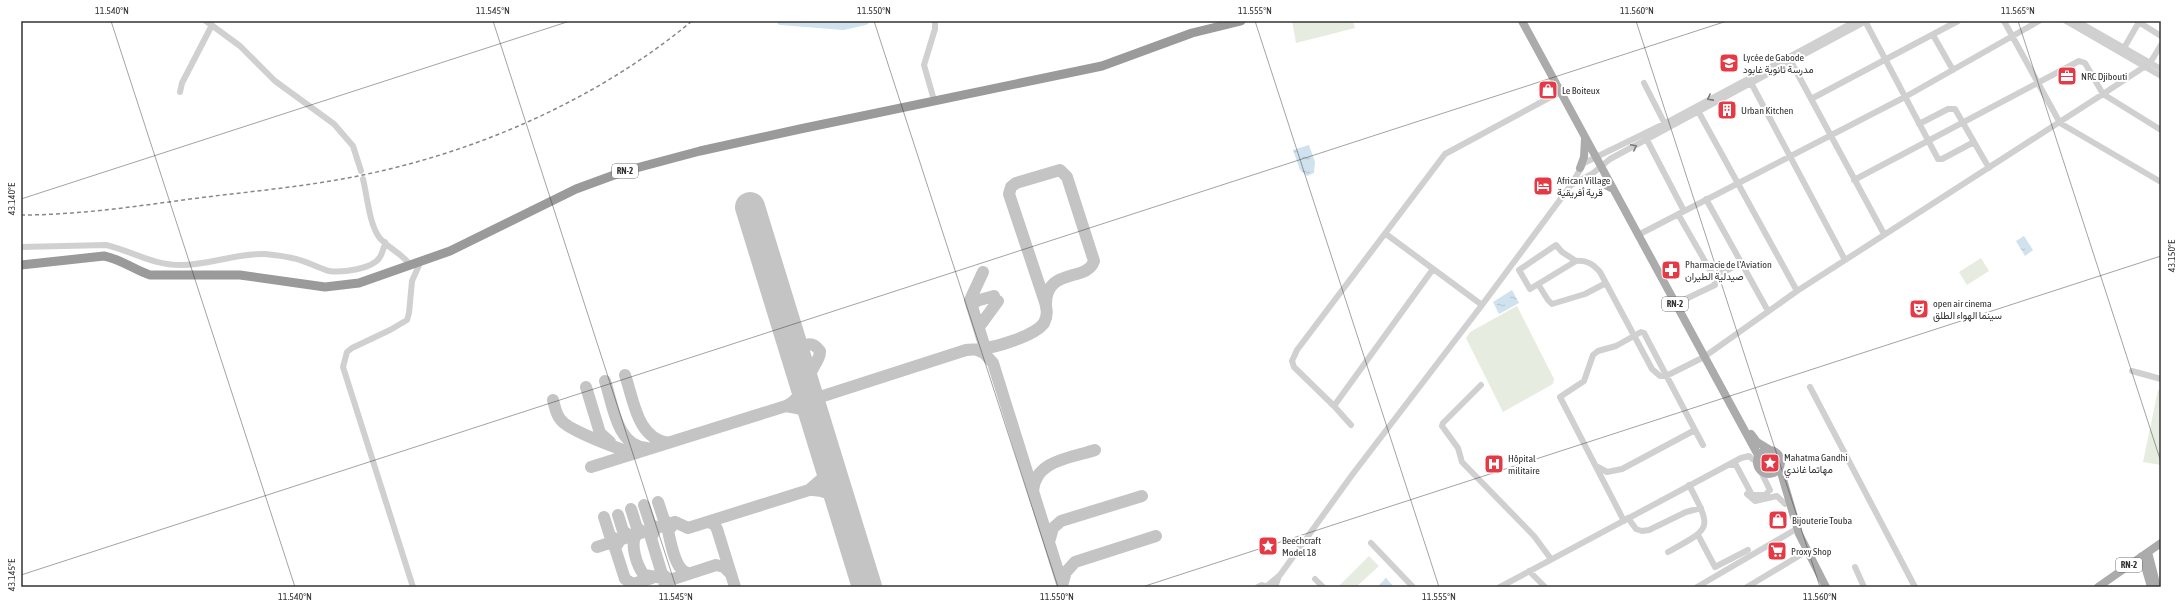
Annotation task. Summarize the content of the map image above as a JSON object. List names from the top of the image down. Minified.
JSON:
{"streets":{"highway":["RN-2"]},"places":{"school or university":["Lycée de Gabode مدرسة ثانوية غابود"],"office":["NRC Djibouti"],"shop":["Le Boiteux","Bijouterie Touba"],"building":["Urban Kitchen"],"hotel":["African Village قرية أفريقية"],"pharmacy":["Pharmacie de l'Aviation صيدلية الطيران"],"theatre":["open air cinema سينما الهواء الطلق"],"place":["Mahatma Gandhi مهاتما غاندي","Beechcraft Model 18"],"hospital":["Hôpital militaire"],"supermarket":["Proxy Shop"]},"coordinates":["11.540°N","11.545°N","11.550°N","11.555°N","11.560°N","11.565°N","43.140°E","43.150°E","43.145°E"]}
